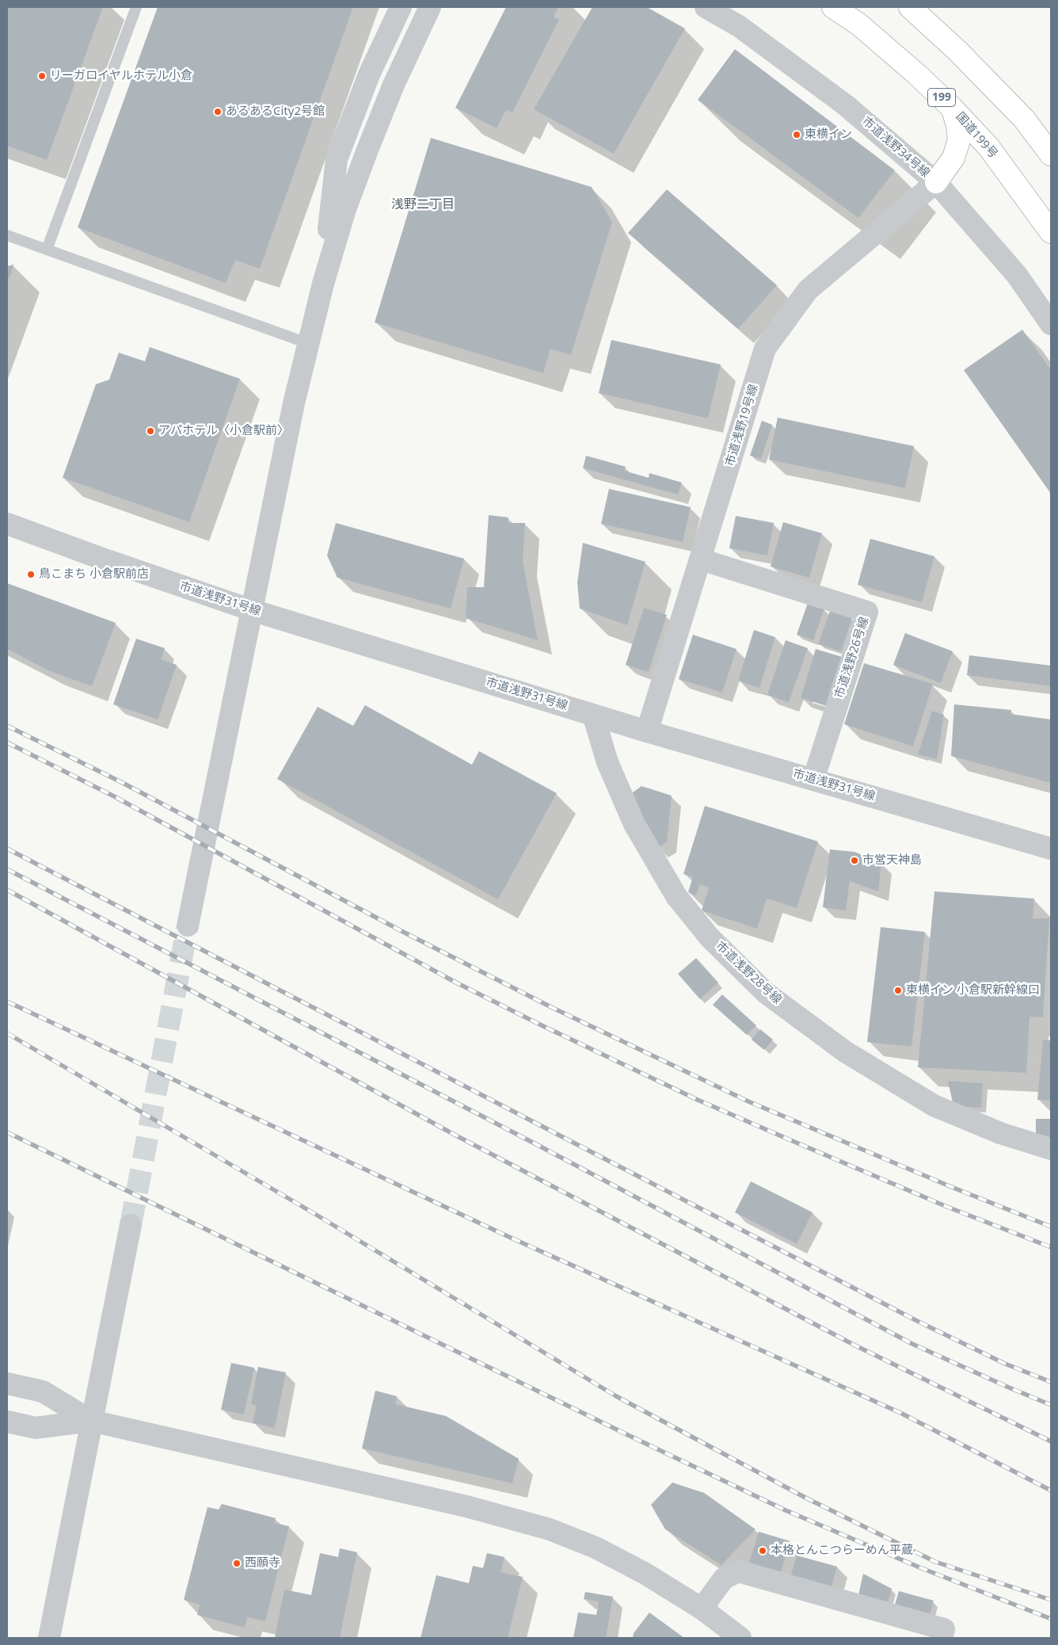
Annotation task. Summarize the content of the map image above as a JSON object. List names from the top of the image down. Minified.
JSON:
{"streets":{"highway":["199","国道199号"],"street":["市道浅野34号線","市道浅野19号線","市道浅野31号線","市道浅野26号線","市道浅野28号線"]},"crossings":[["市道浅野34号線","市道浅野19号線"],["市道浅野19号線","市道浅野31号線"],["市道浅野19号線","市道浅野26号線"],["市道浅野31号線","市道浅野26号線"],["市道浅野31号線","市道浅野28号線"]],"districts":["浅野二丁目"],"places":["リーガロイヤルホテル小倉","あるあるCity2号館","東横イン","アパホテル〈小倉駅前〉","鳥こまち 小倉駅前店","市営天神島","東横イン 小倉駅新幹線口","本格とんこつらーめん平蔵","西願寺"]}
